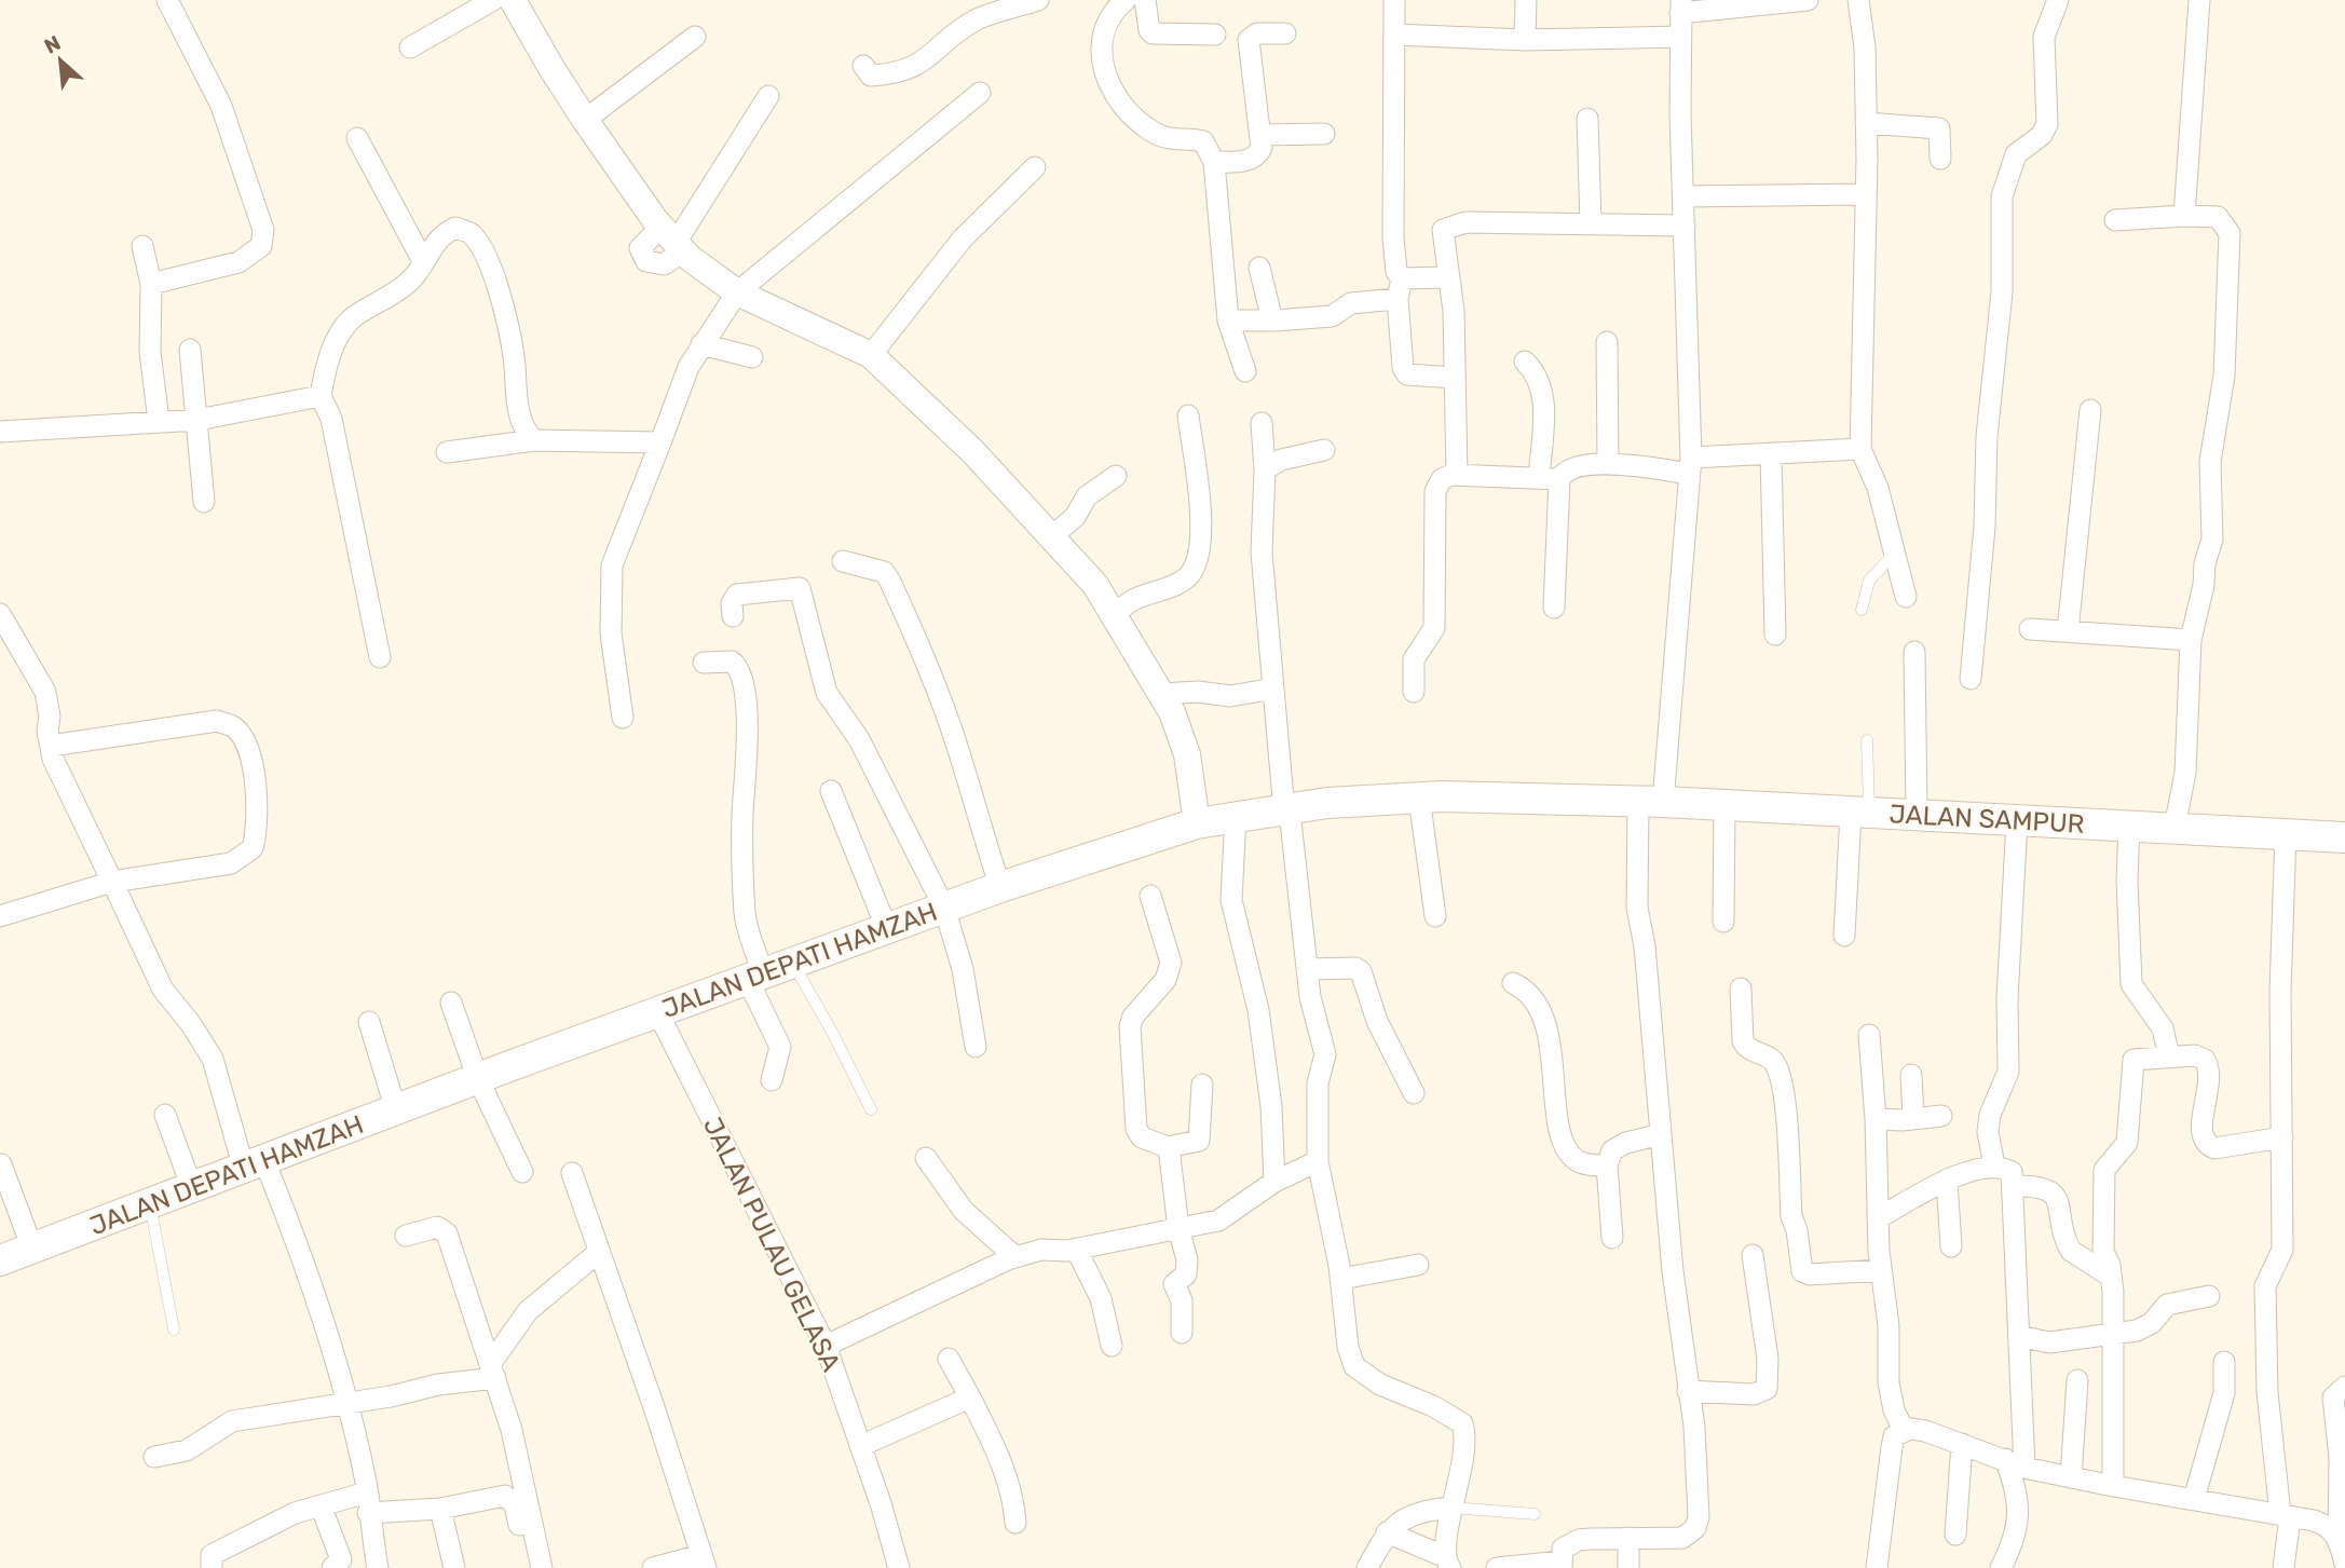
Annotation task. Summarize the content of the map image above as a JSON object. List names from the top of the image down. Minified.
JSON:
{"streets":{"main road":["JALAN SAMPUR","JALAN DEPATI HAMZAH"],"street":["JALAN PULAU GELASA"]},"crossings":[["JALAN SAMPUR","JALAN DEPATI HAMZAH"],["JALAN DEPATI HAMZAH","JALAN PULAU GELASA"]],"north":"top left"}
